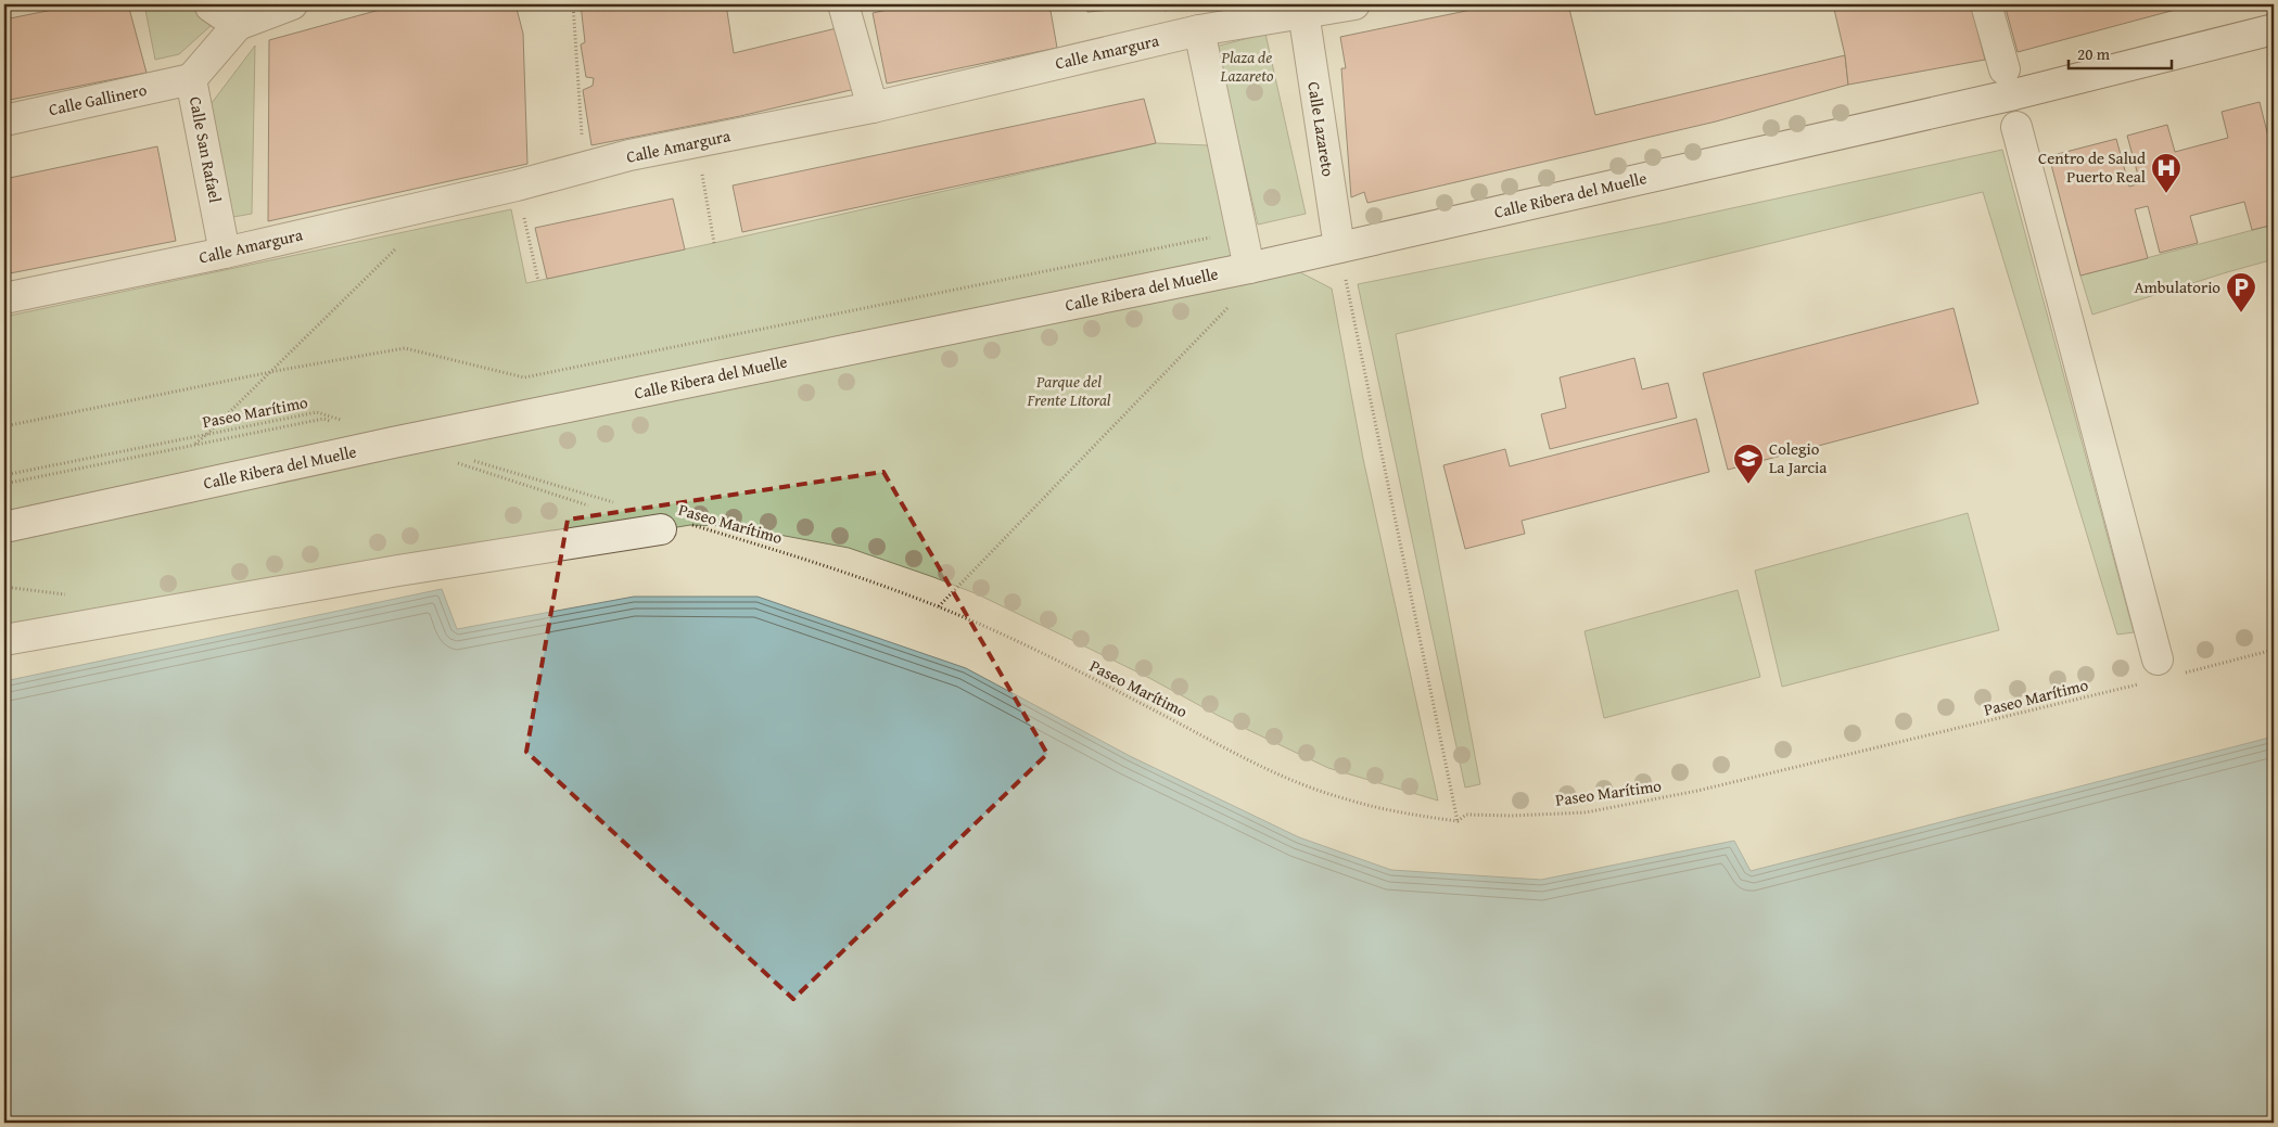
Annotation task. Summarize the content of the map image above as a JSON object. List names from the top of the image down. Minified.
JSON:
{"streets":{"street":["Calle Amargura","Calle Gallinero","Calle Lazareto","Calle San Rafael","Calle Ribera del Muelle"],"path":["Paseo Marítimo"]},"crossings":[["Calle Amargura","Calle Lazareto"],["Calle Amargura","Calle San Rafael"],["Calle Gallinero","Calle San Rafael"],["Calle Lazareto","Calle Ribera del Muelle"]],"parks":["Plaza de Lazareto","Parque del Frente Litoral"],"places":{"hospital":["Centro de Salud Puerto Real"],"parking":["Ambulatorio"],"school or university":["Colegio La Jarcia"]},"scale_bar":"20 m"}
